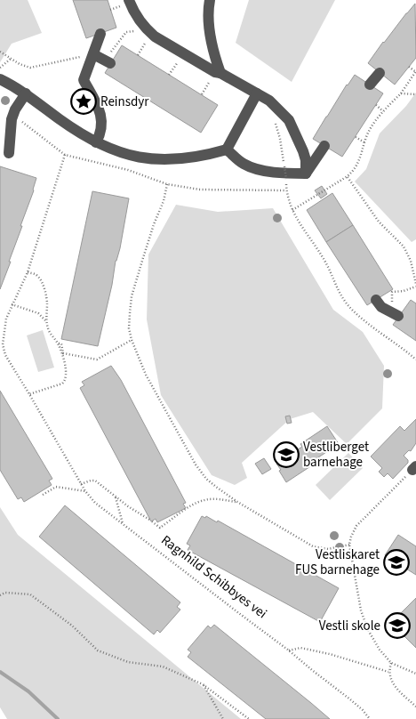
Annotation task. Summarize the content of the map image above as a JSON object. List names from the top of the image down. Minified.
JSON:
{"streets":{"path":["Ragnhild Schibbyes vei"]},"places":{"place":["Reinsdyr"],"school or university":["Vestliberget barnehage","Vestliskaret FUS barnehage","Vestli skole"]}}
